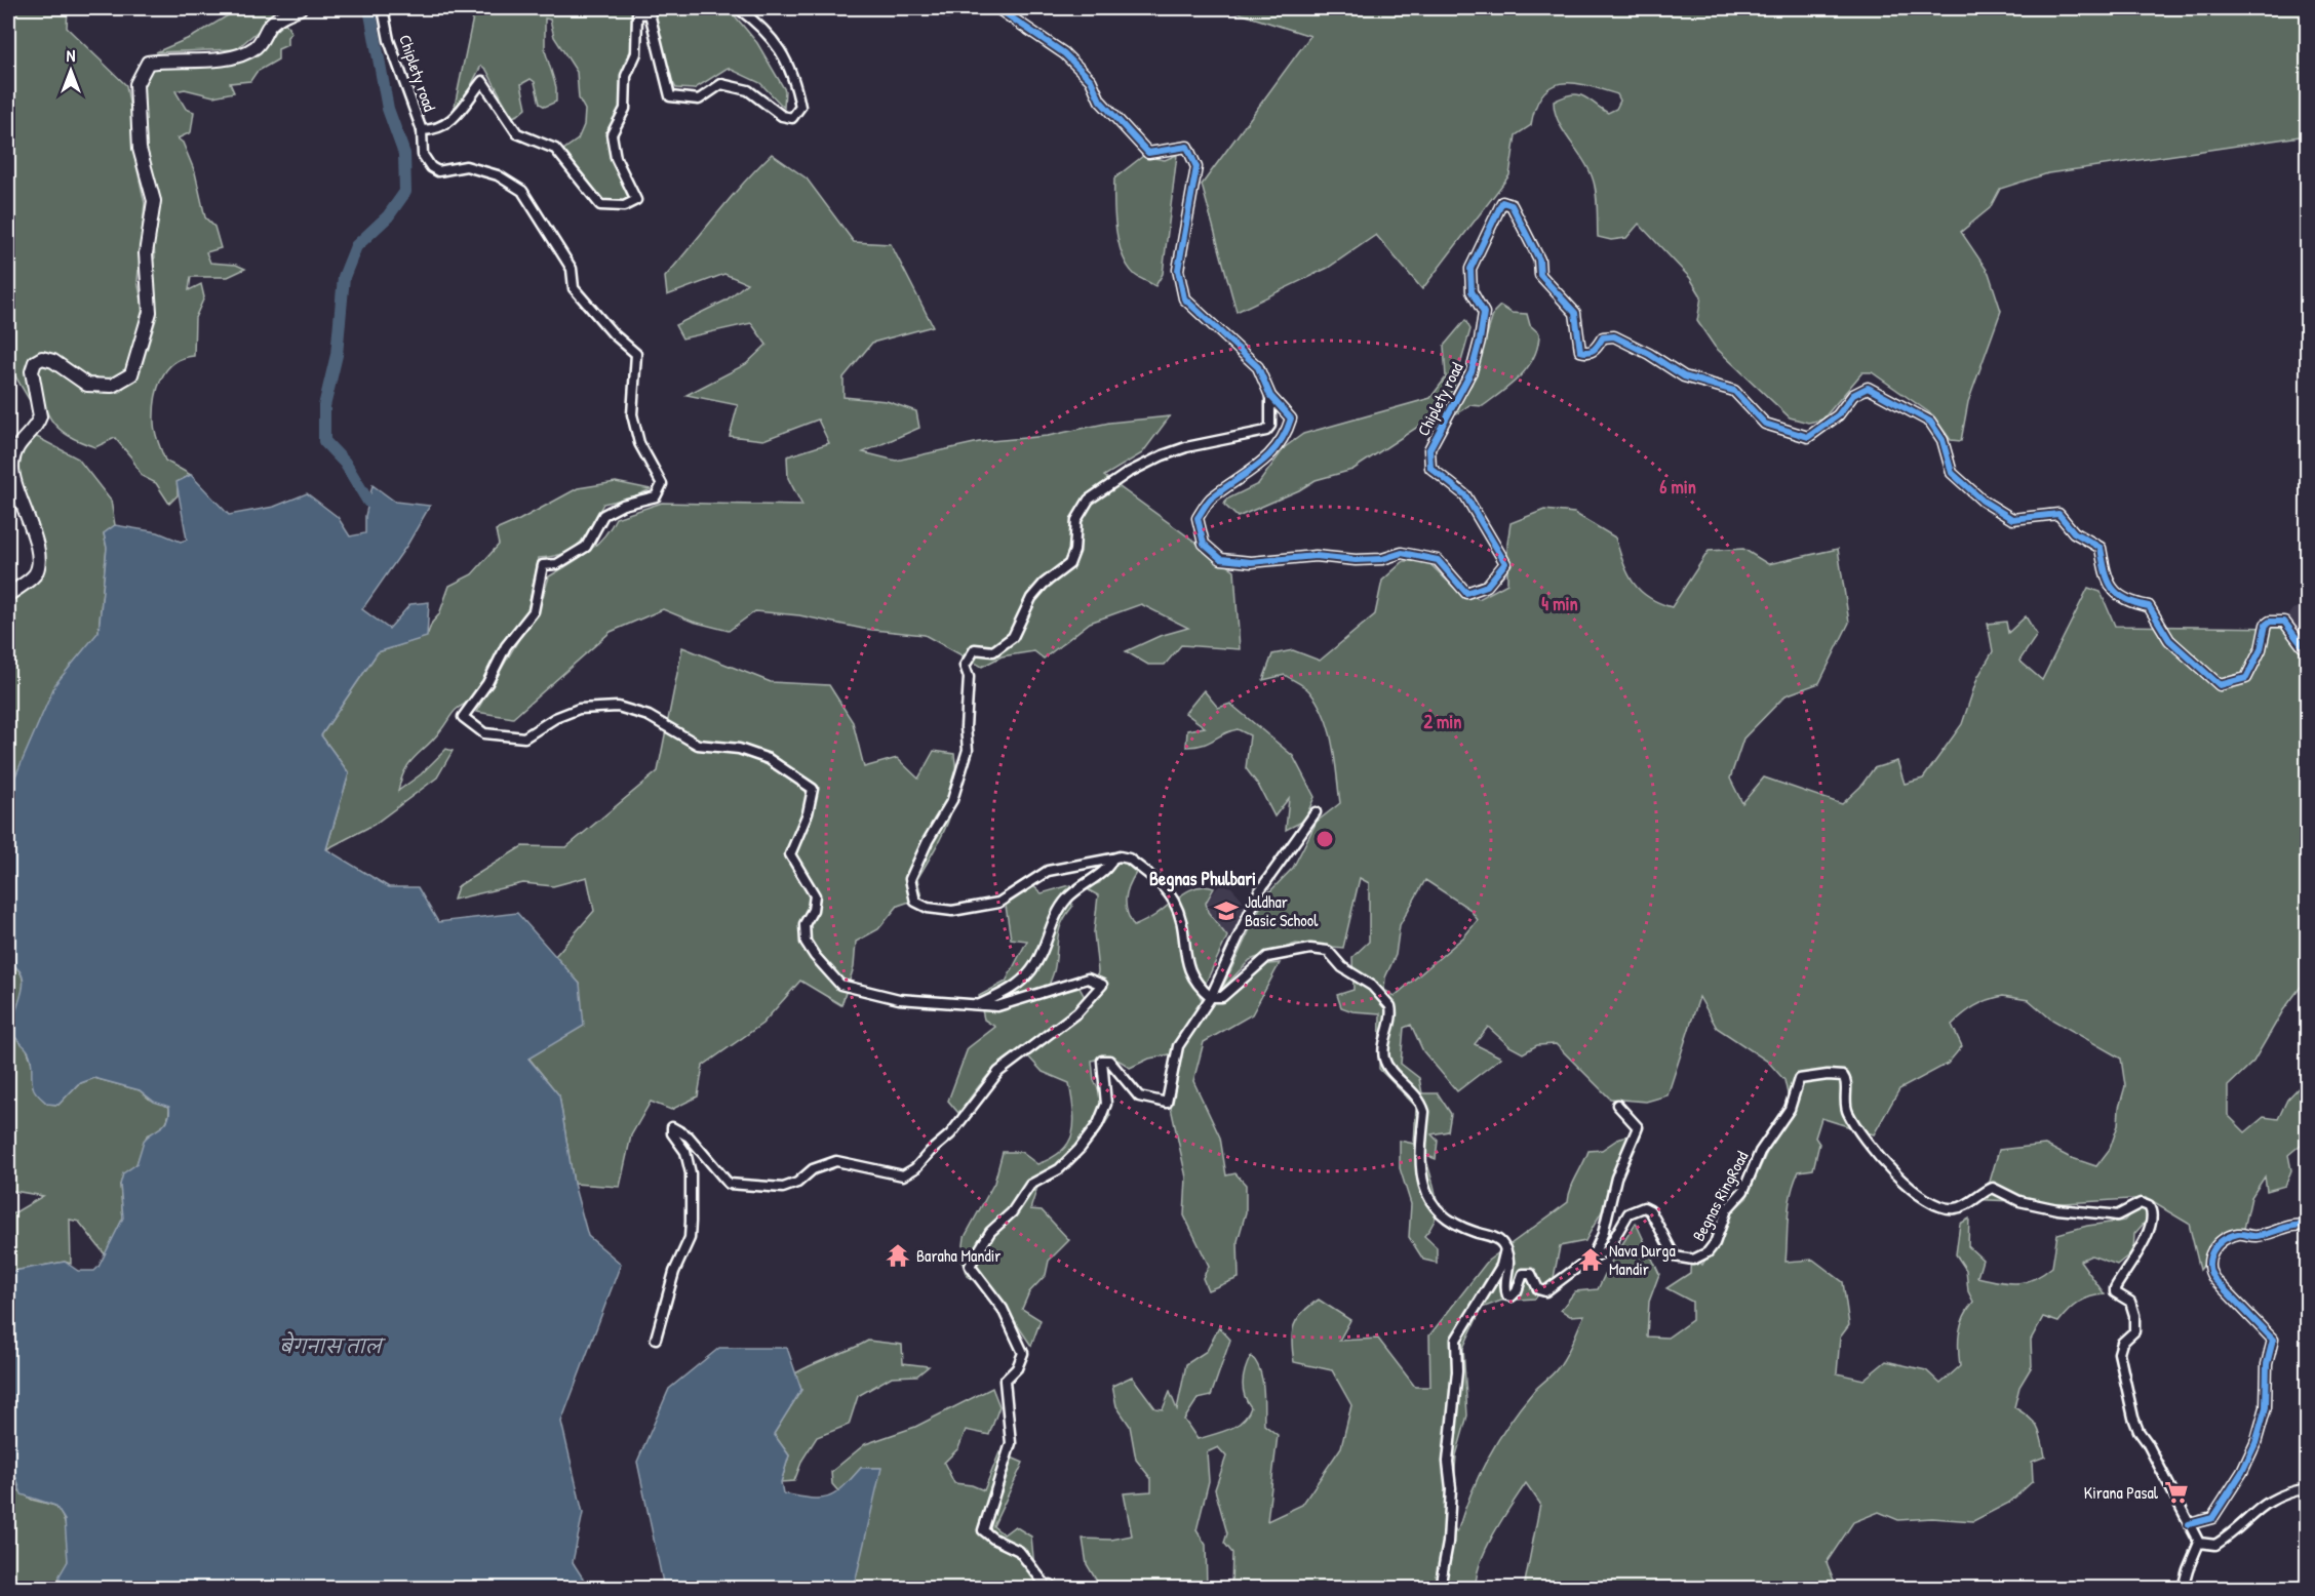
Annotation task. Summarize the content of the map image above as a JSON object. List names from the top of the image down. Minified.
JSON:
{"streets":{"street":["Chiplety road","Begnas RingRoad"]},"districts":["Begnas Phulbari"],"water":["बेगनास ताल"],"places":{"school or university":["Jaldhar Basic School"],"temple":["Baraha Mandir","Nava Durga Mandir"],"supermarket":["Kirana Pasal"]},"north":"top","rings":["6 min","4 min","2 min"]}
